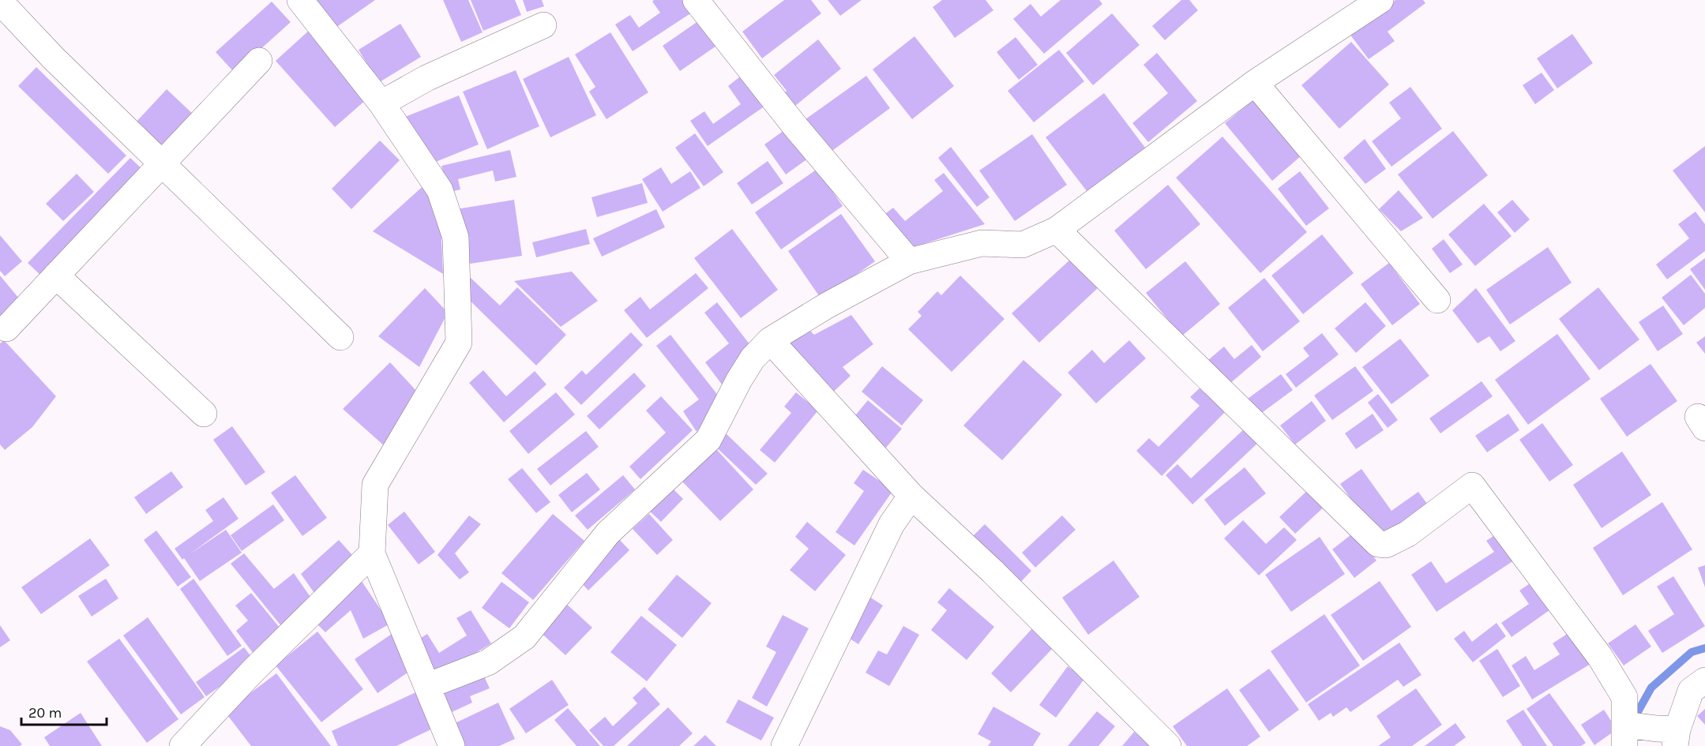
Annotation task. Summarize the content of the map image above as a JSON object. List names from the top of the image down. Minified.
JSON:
{"scale_bar":"20 m"}
